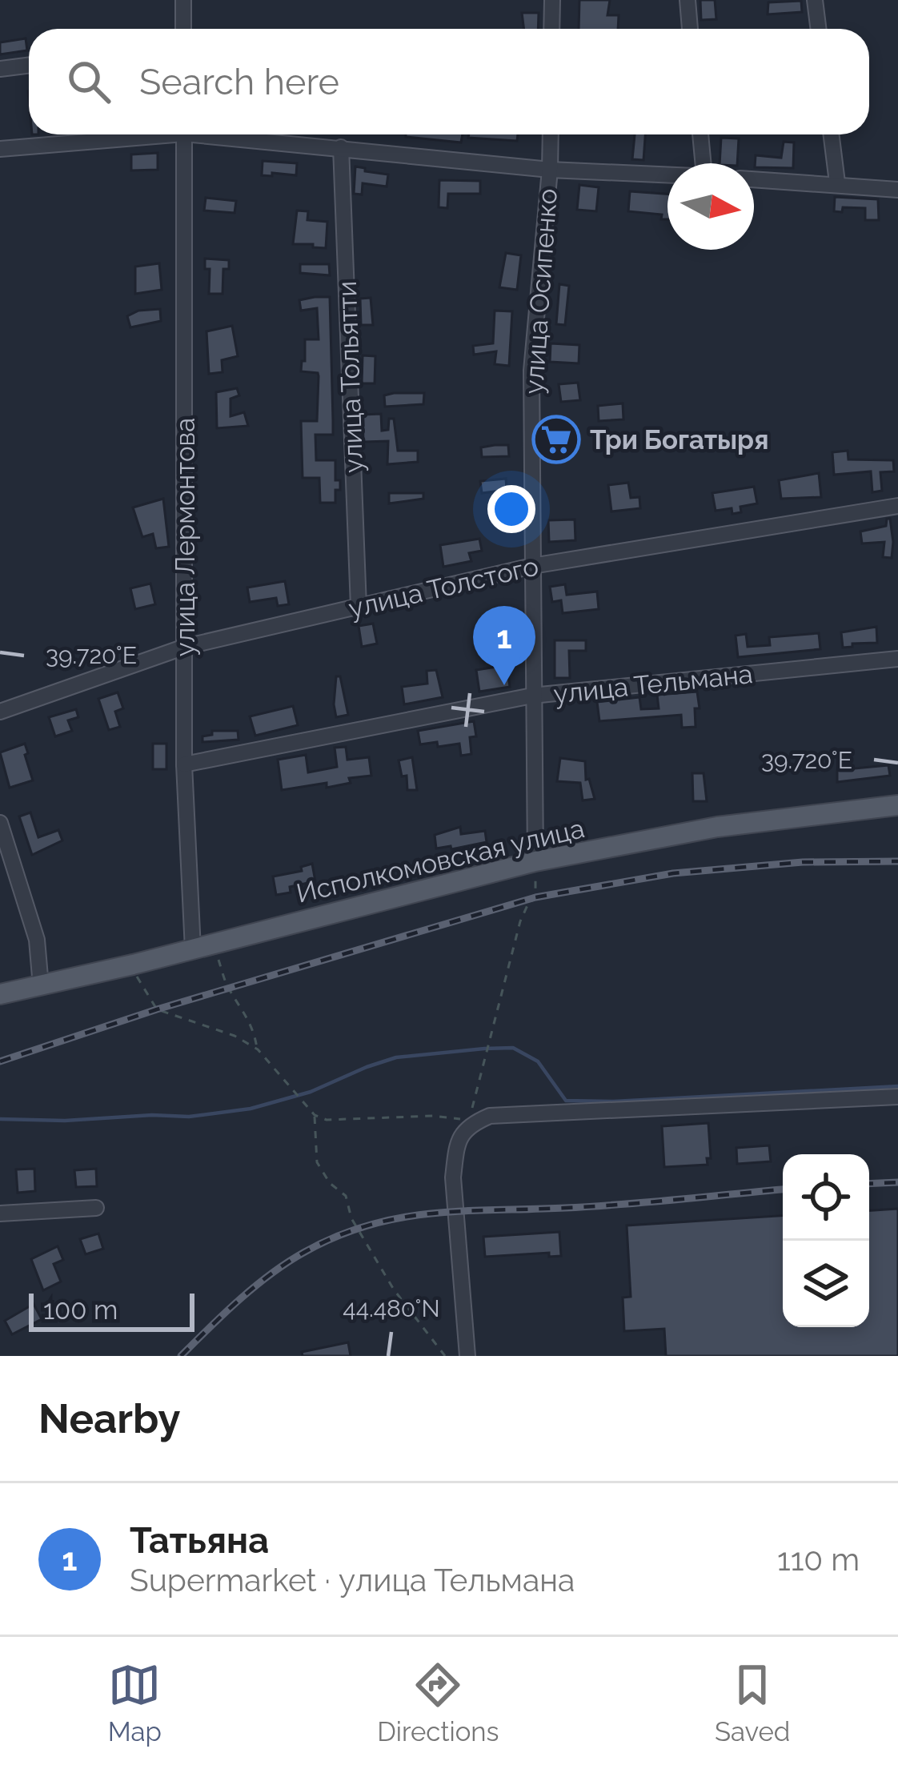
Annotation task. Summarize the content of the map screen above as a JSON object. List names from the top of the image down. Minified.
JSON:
{"streets":{"main road":["Исполкомовская улица"],"street":["улица Осипенко","улица Тольятти","улица Лермонтова","улица Толстого","улица Тельмана"]},"crossings":[["улица Осипенко","улица Толстого"],["улица Осипенко","улица Тельмана"],["улица Осипенко","Исполкомовская улица"],["улица Тольятти","улица Толстого"],["улица Лермонтова","улица Толстого"],["улица Лермонтова","улица Тельмана"],["улица Лермонтова","Исполкомовская улица"]],"places":{"supermarket":["Три Богатыря"]},"scale_bar":"100 m","north":"right","page":{"search":"Search here","pins":"1","scale":"100 m","heading":"Nearby","list":[{"mark":"1","name":"Татьяна","note":"Supermarket · улица Тельмана","value":"110 m"}],"nav":["Map","Directions","Saved"]},"coordinates":["39.720°E","44.480°N"]}
